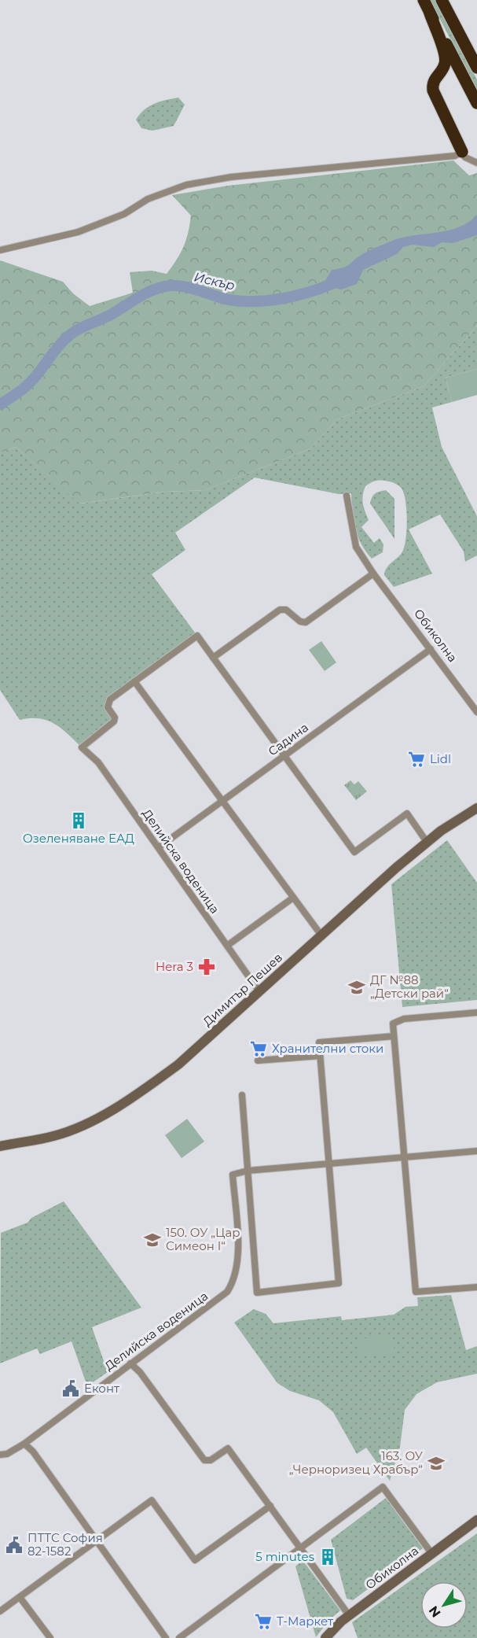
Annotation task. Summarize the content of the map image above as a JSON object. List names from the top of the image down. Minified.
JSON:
{"streets":{"main road":["Обиколна","Димитър Пешев"],"street":["Садина","Делийска воденица"]},"crossings":[["Обиколна","Садина"],["Садина","Делийска воденица"],["Делийска воденица","Димитър Пешев"]],"water":["Искър"],"places":{"supermarket":["Lidl","Хранителни стоки","Т-Маркет"],"building":["Озеленяване ЕАД","5 minutes"],"pharmacy":["Hera 3"],"school or university":["ДГ №88 „Детски рай“","150. ОУ „Цар Симеон I“","163. ОУ „Черноризец Храбър“"],"public building":["Еконт","ПТТС София 82-1582"]},"north":"bottom left"}
